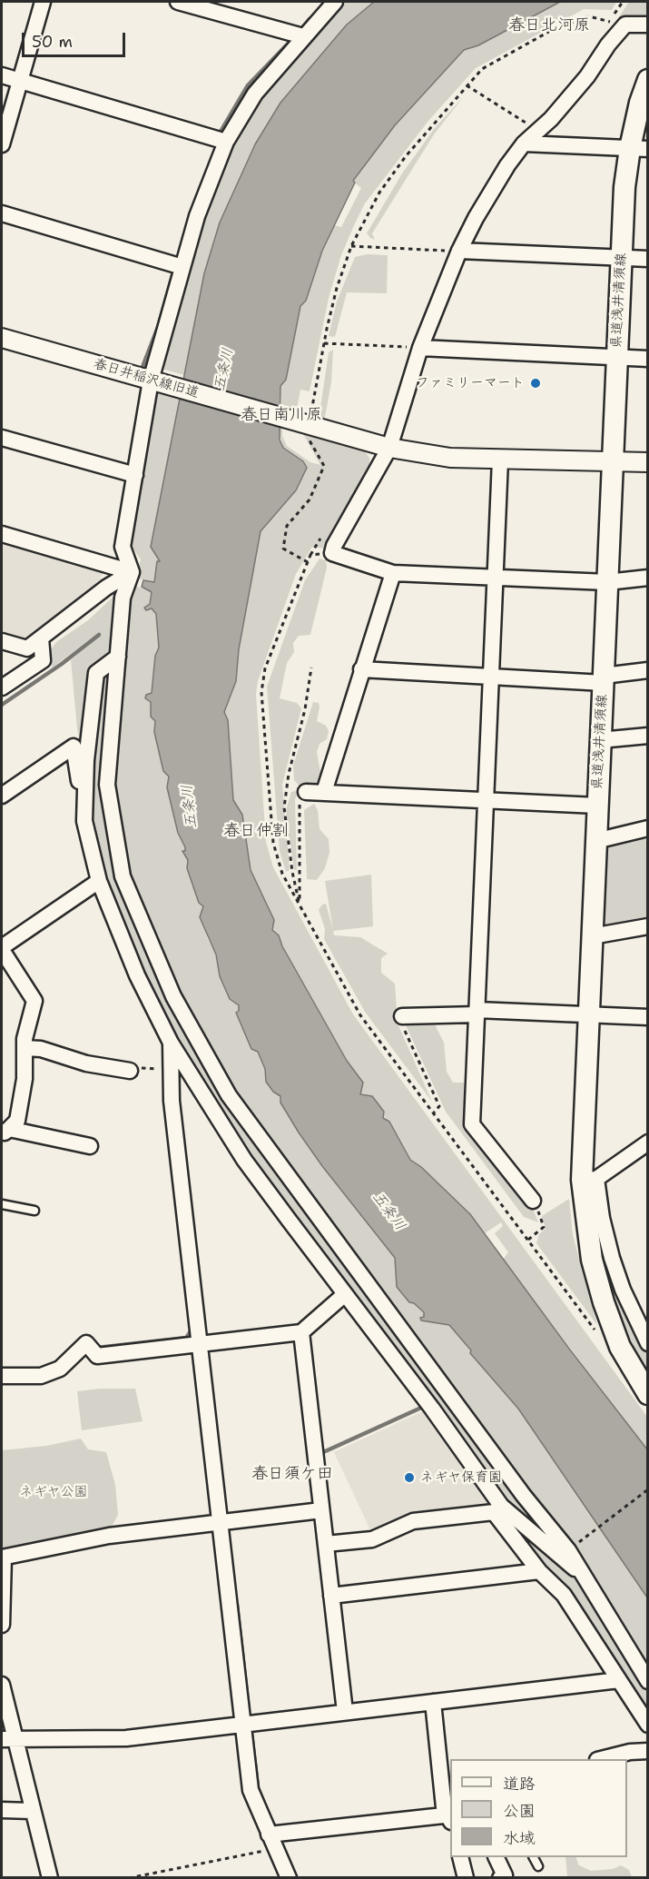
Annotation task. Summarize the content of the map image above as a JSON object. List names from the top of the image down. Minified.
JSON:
{"streets":{"main road":["県道浅井清須線"],"street":["春日井稲沢線旧道"]},"crossings":[["県道浅井清須線","春日井稲沢線旧道"]],"districts":["春日北河原","春日南川原","春日仲割","春日須ケ田"],"water":["五条川"],"parks":["ネギヤ公園"],"places":["ファミリーマート","ネギヤ保育園"],"legend":["道路","公園","水域"],"scale_bar":"50 m"}
